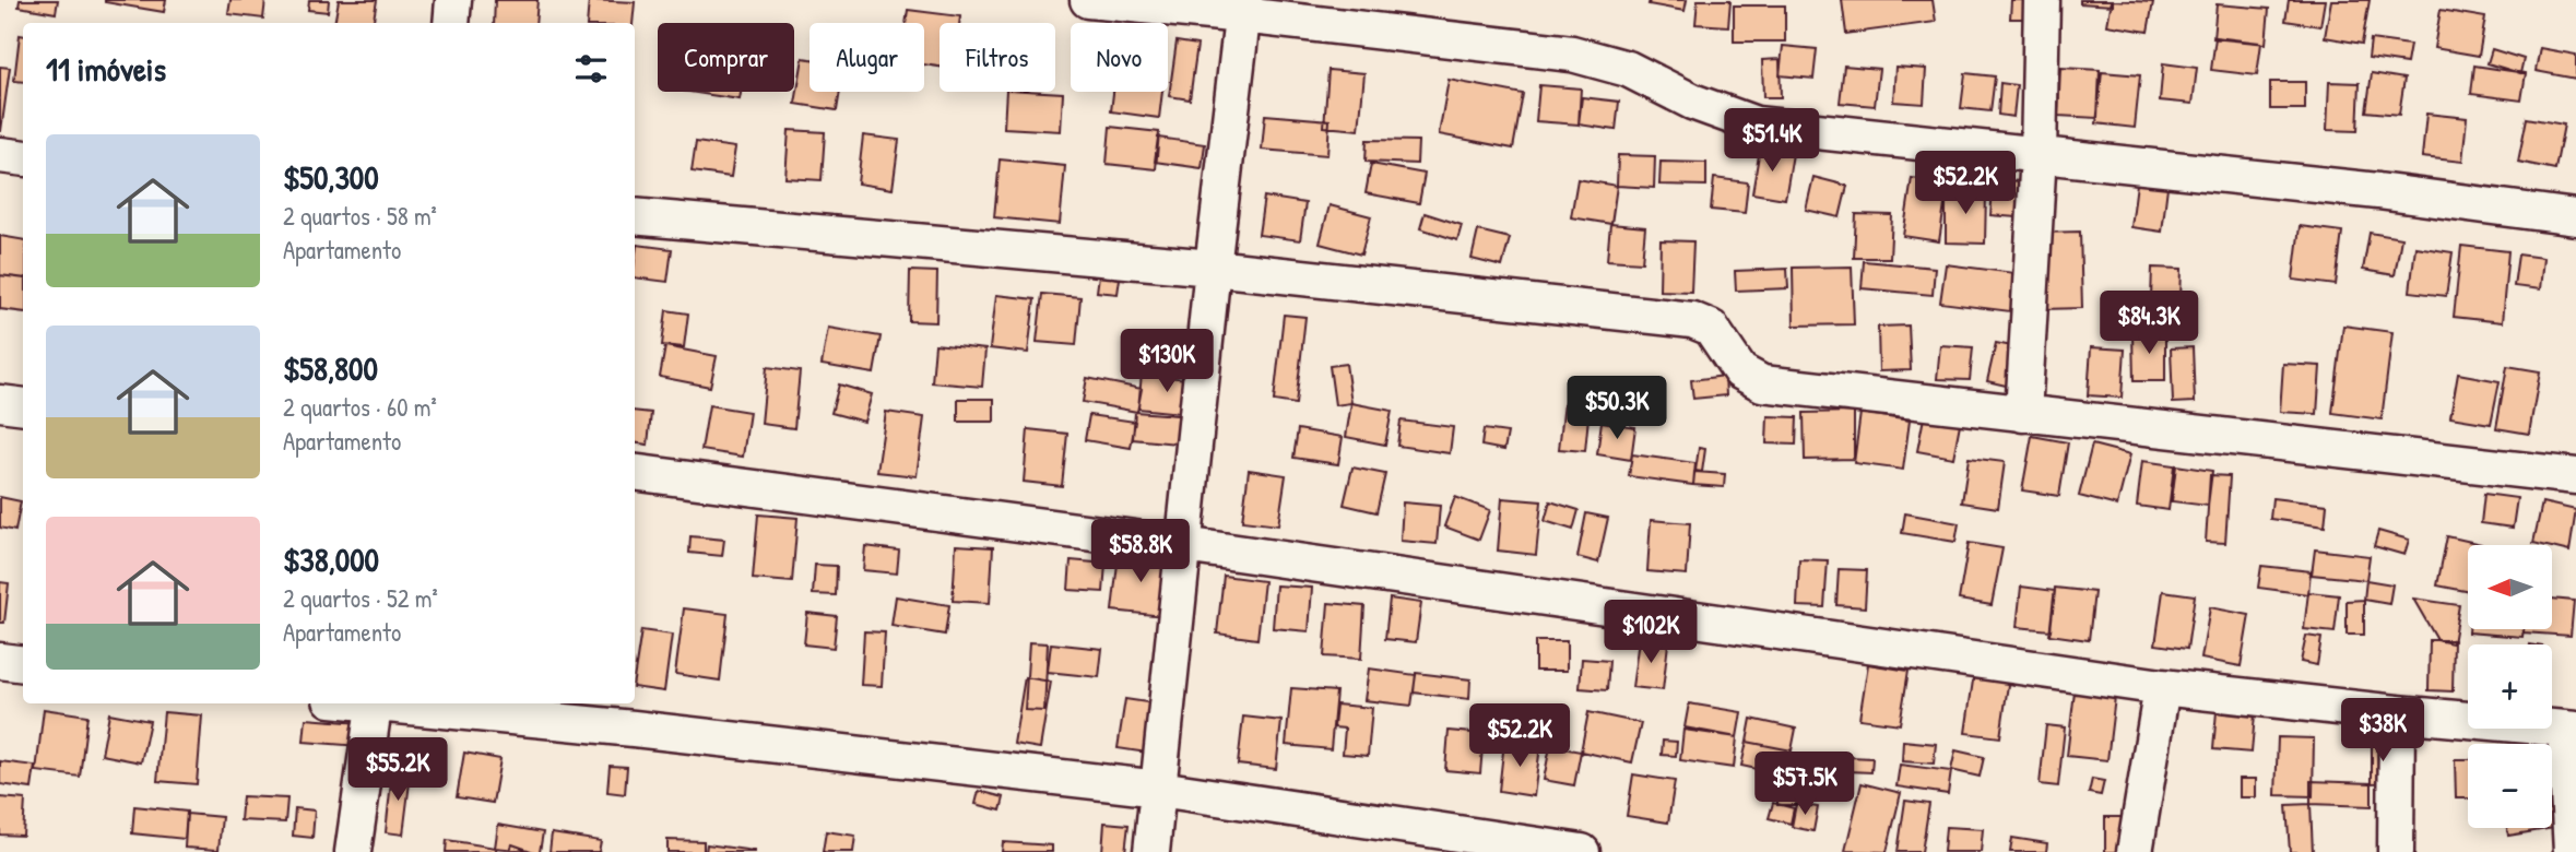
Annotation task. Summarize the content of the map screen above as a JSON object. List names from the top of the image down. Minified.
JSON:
{"north":"left","page":{"chip":["Comprar","Alugar","Filtros","Novo"],"heading":"11 imóveis","price":["$51.4K","$52.2K","$84.3K","$130K","$50.3K","$58.8K","$102K","$38K","$52.2K","$55.2K","$57.5K"],"list":[{"name":"$50,300","note":"2 quartos · 58 m² · Apartamento"},{"name":"$58,800","note":"2 quartos · 60 m² · Apartamento"},{"name":"$38,000","note":"2 quartos · 52 m² · Apartamento"}],"map_buttons":["+","−"]}}
